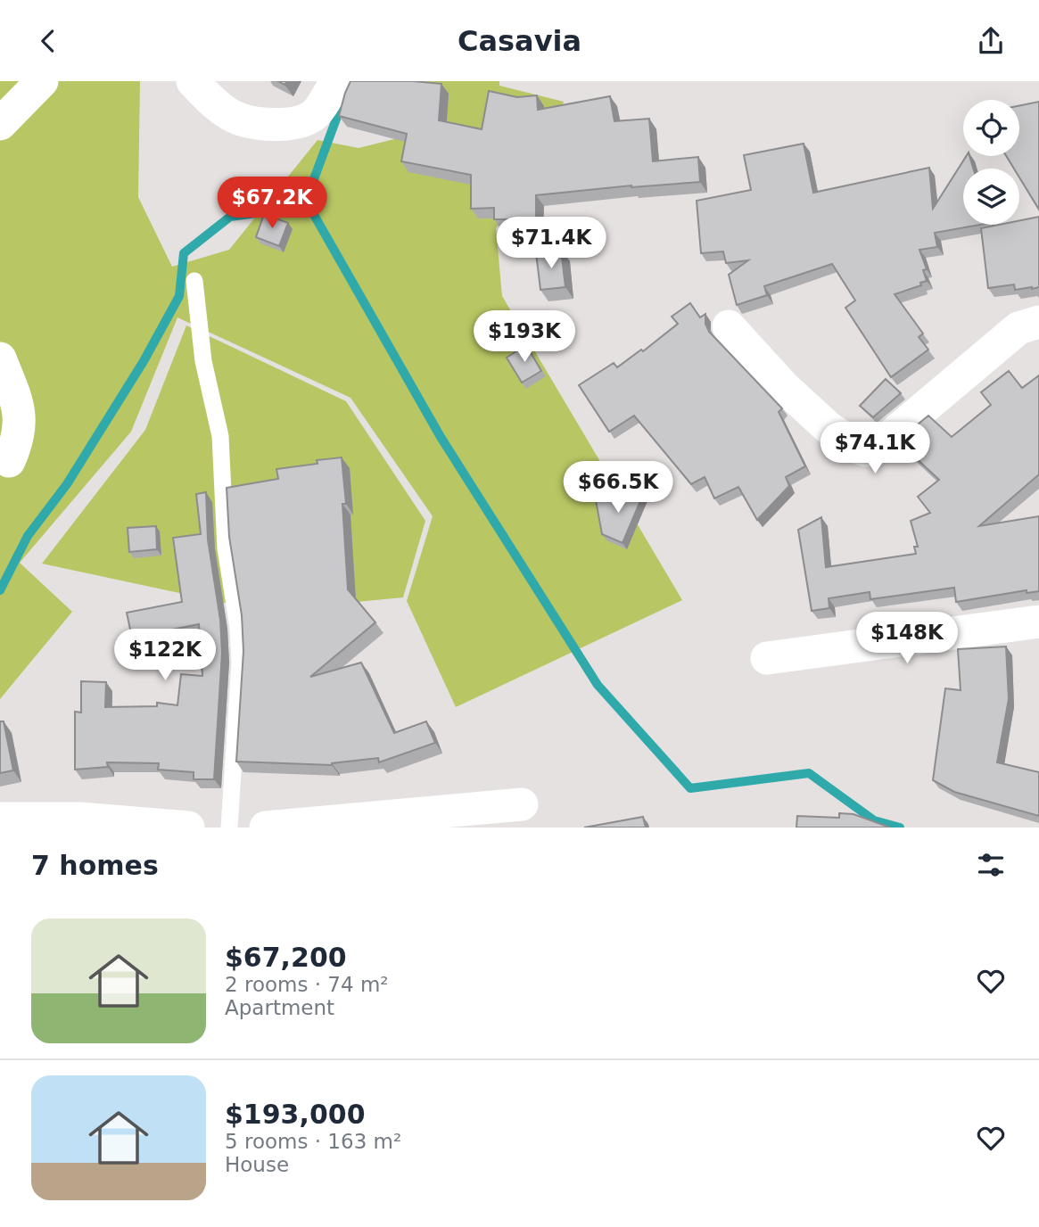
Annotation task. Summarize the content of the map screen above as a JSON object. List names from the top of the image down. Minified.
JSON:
{"page":{"header":"Casavia","price":["$67.2K","$71.4K","$193K","$74.1K","$66.5K","$148K","$122K"],"heading":"7 homes","list":[{"name":"$67,200","note":"2 rooms · 74 m² · Apartment"},{"name":"$193,000","note":"5 rooms · 163 m² · House"}]}}
